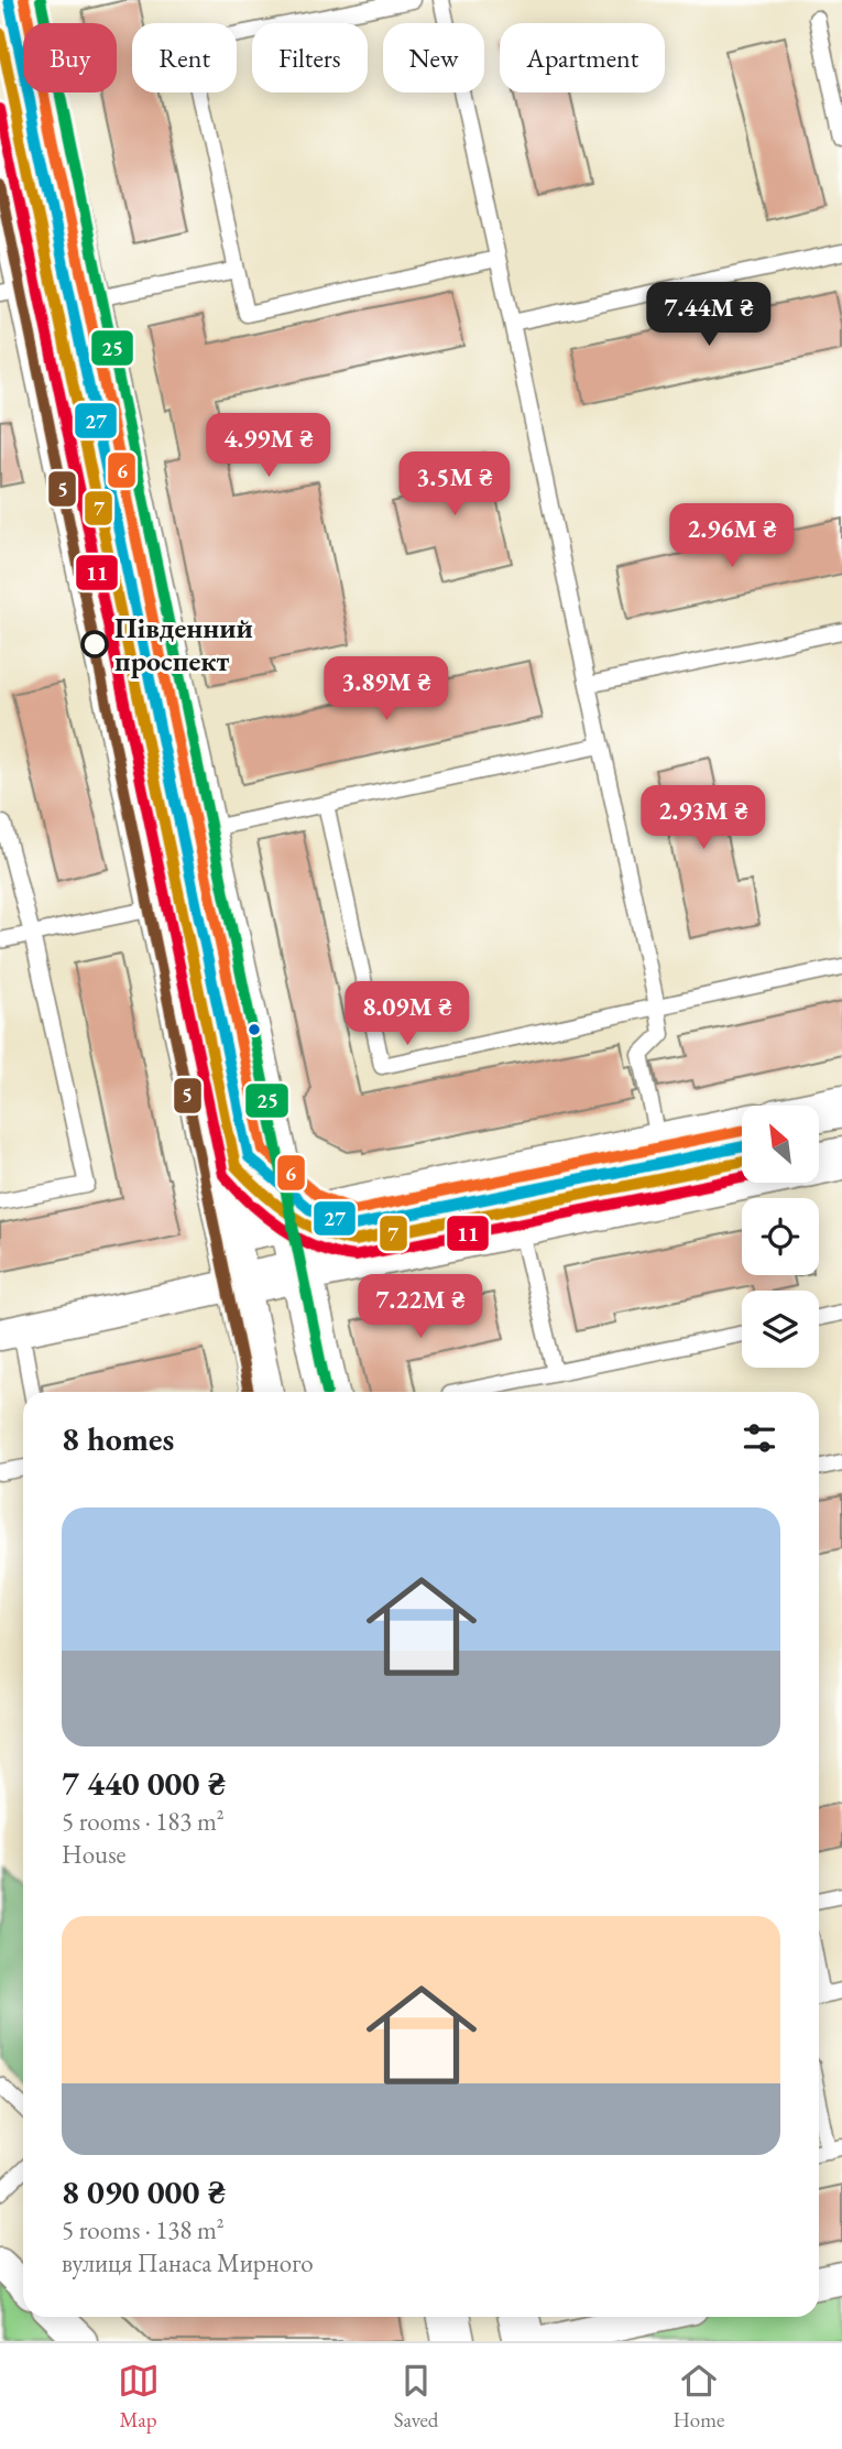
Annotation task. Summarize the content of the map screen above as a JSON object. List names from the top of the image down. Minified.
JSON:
{"places":["Південний проспект"],"lines":["transit line 27","transit line 6","transit line 25","tram line 7","transit line 11","tram line 5"],"north":"top left","page":{"chip":["Buy","Rent","Filters","New","Apartment"],"price":["7.44M ₴","4.99M ₴","3.5M ₴","2.96M ₴","3.89M ₴","2.93M ₴","8.09M ₴","7.22M ₴"],"heading":"8 homes","list":[{"name":"7 440 000 ₴","note":"5 rooms · 183 m² · House"},{"name":"8 090 000 ₴","note":"5 rooms · 138 m² · вулиця Панаса Мирного"}],"tabs":["Map","Saved","Home"]}}
